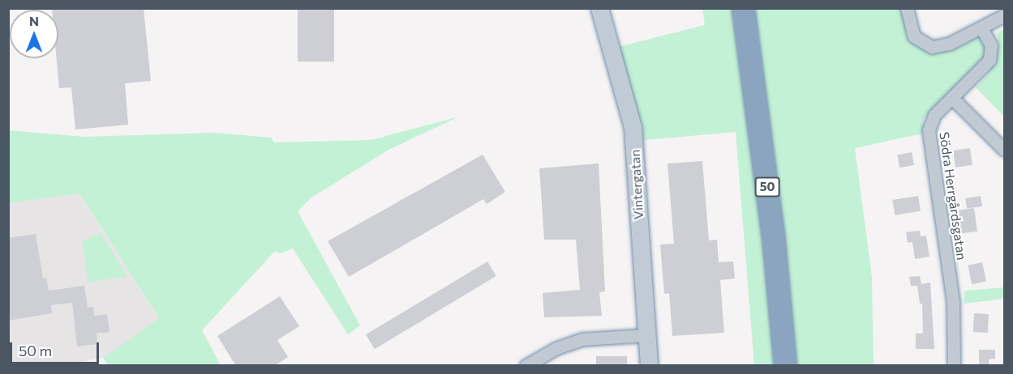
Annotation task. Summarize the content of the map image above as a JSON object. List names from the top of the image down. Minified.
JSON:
{"streets":{"highway":["50"],"street":["Vintergatan","Södra Herrgårdsgatan"]},"scale_bar":"50 m","north":"top"}
